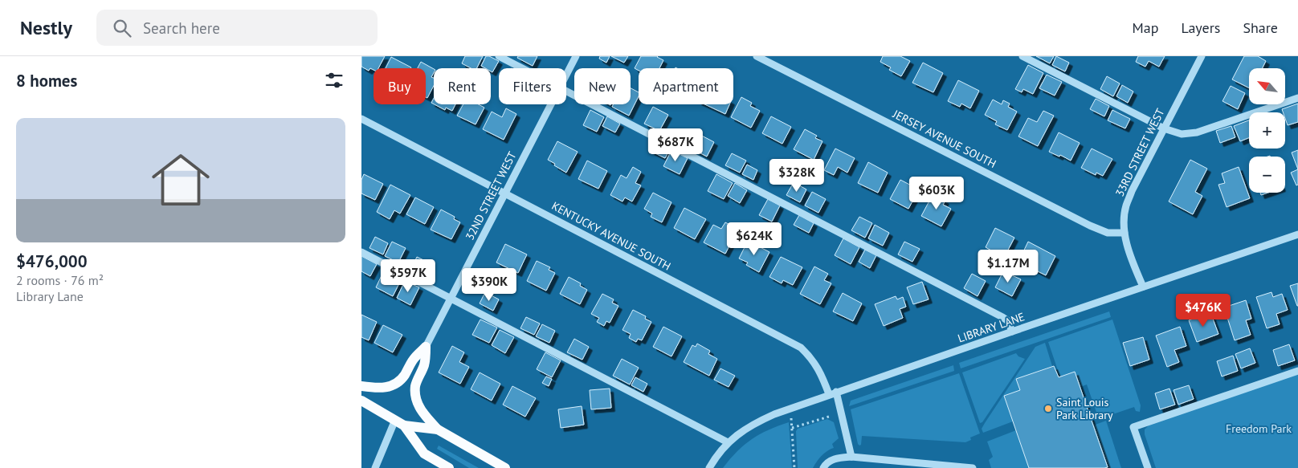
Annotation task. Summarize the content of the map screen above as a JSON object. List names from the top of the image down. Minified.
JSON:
{"streets":{"street":["JERSEY AVENUE SOUTH","33RD STREET WEST","32ND STREET WEST","KENTUCKY AVENUE SOUTH","LIBRARY LANE"]},"crossings":[["JERSEY AVENUE SOUTH","33RD STREET WEST"],["33RD STREET WEST","LIBRARY LANE"],["32ND STREET WEST","KENTUCKY AVENUE SOUTH"],["KENTUCKY AVENUE SOUTH","LIBRARY LANE"]],"parks":["Freedom Park"],"places":["Saint Louis Park Library"],"north":"top left","page":{"header":"Nestly","search":"Search here","nav":["Map","Layers","Share"],"heading":"8 homes","map_buttons":["+","−"],"chip":["Buy","Rent","Filters","New","Apartment"],"list":[{"name":"$476,000","note":"2 rooms · 76 m² · Library Lane"}],"price":["$687K","$328K","$603K","$624K","$1.17M","$597K","$390K","$476K"]}}
